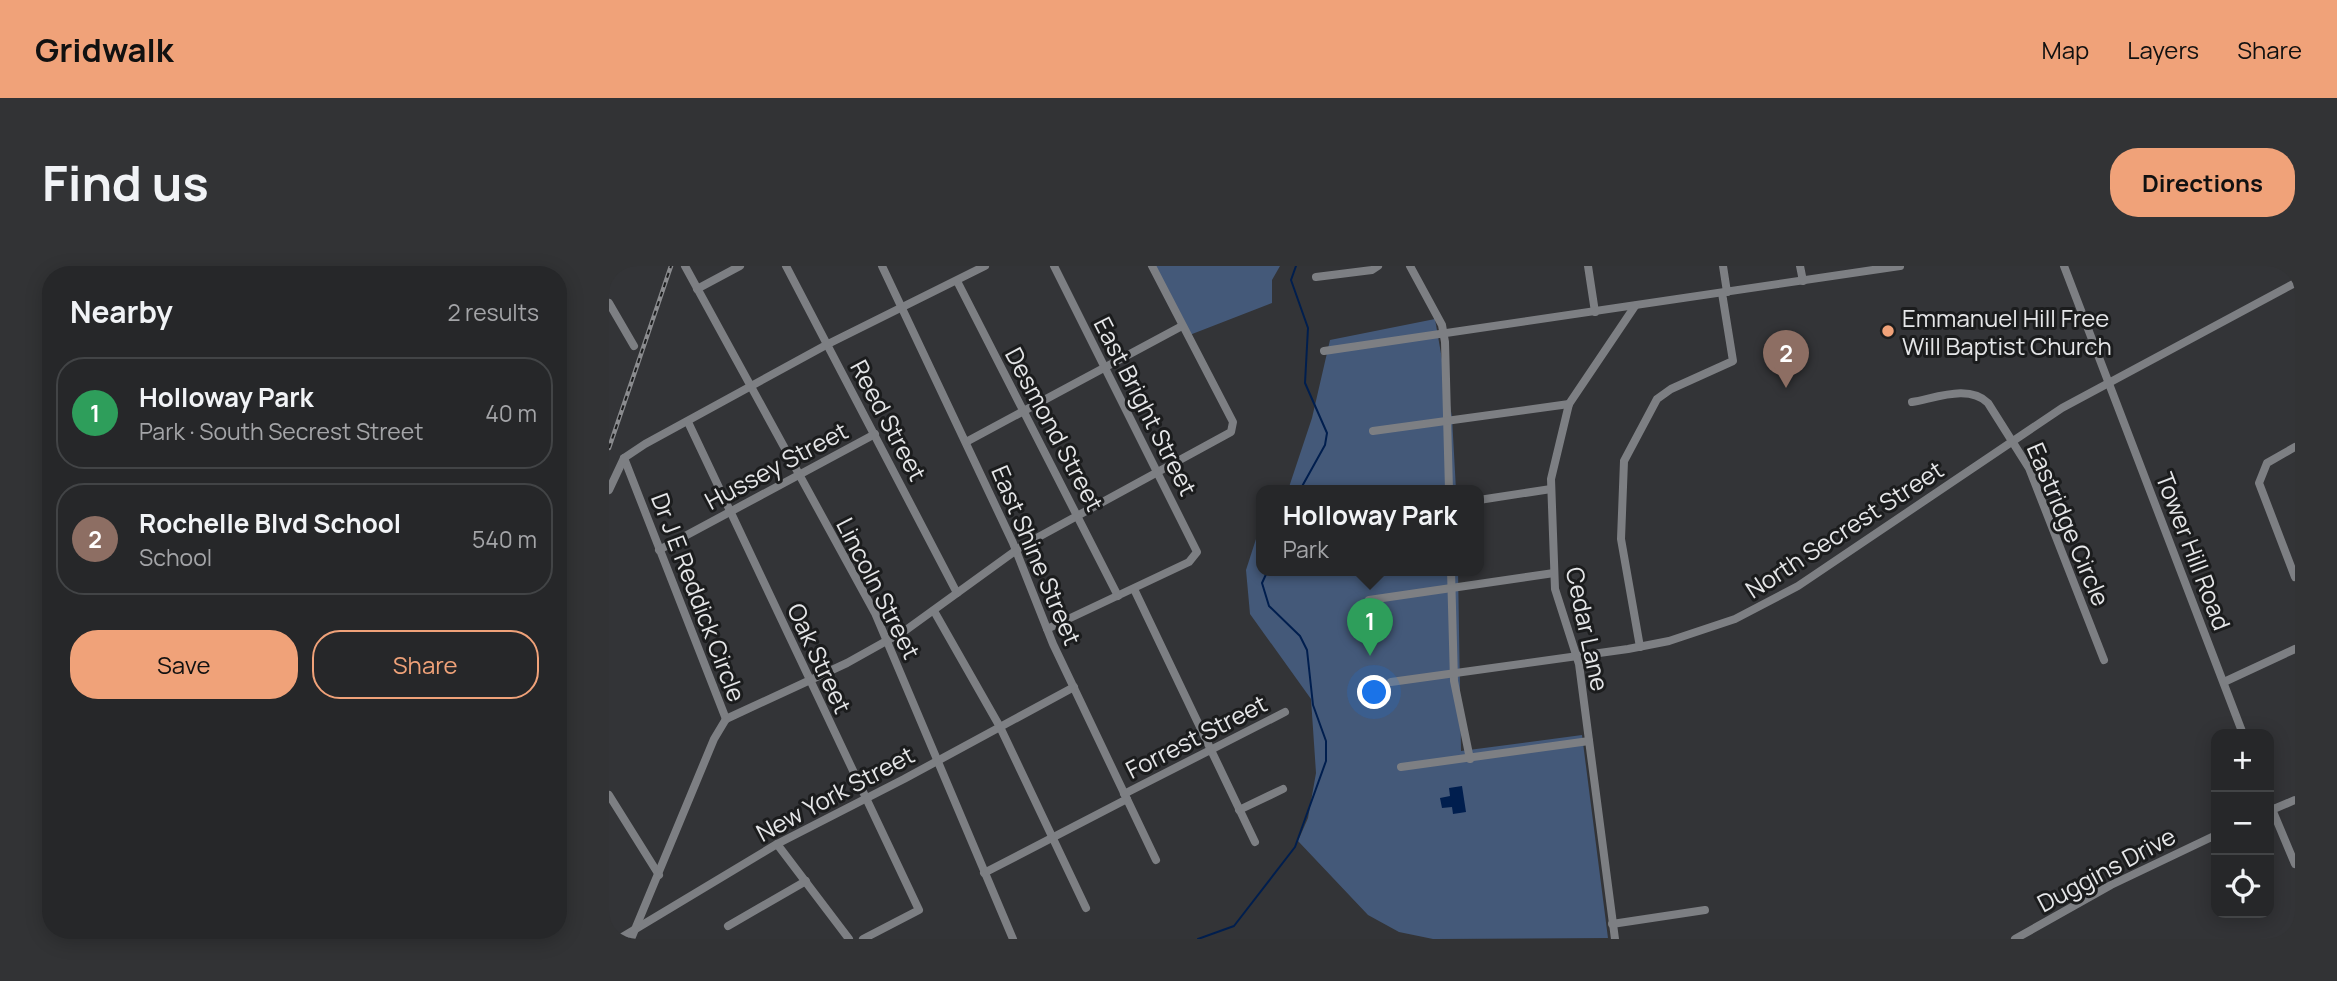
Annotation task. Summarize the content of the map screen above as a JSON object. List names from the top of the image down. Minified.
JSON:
{"streets":{"street":["East Bright Street","Reed Street","Desmond Street","Hussey Street","Eastridge Circle","North Secrest Street","Tower Hill Road","East Shine Street","Lincoln Street","Dr J E Reddick Circle","Cedar Lane","Oak Street","Forrest Street","New York Street","Duggins Drive"]},"crossings":[["East Bright Street","Dr J E Reddick Circle"],["Reed Street","Hussey Street"],["Reed Street","Dr J E Reddick Circle"],["Desmond Street","Dr J E Reddick Circle"],["Hussey Street","Lincoln Street"],["Hussey Street","Dr J E Reddick Circle"],["Hussey Street","Oak Street"],["Eastridge Circle","North Secrest Street"],["North Secrest Street","Tower Hill Road"],["North Secrest Street","Cedar Lane"],["East Shine Street","Dr J E Reddick Circle"],["East Shine Street","Forrest Street"],["East Shine Street","New York Street"],["Lincoln Street","Dr J E Reddick Circle"],["Lincoln Street","Forrest Street"],["Lincoln Street","New York Street"],["Dr J E Reddick Circle","Oak Street"],["Oak Street","New York Street"]],"places":["Emmanuel Hill Free Will Baptist Church"],"page":{"header":"Gridwalk","nav":["Map","Layers","Share"],"buttons":["Directions",["Save","Share"]],"title":"Find us","heading":["Nearby","2 results"],"pins":["2","1"],"list":[{"mark":"1","name":"Holloway Park","note":"Park · South Secrest Street","value":"40 m"},{"mark":"2","name":"Rochelle Blvd School","note":"School","value":"540 m"}],"popup":["Holloway Park","Park"],"map_buttons":["+","−"]}}
